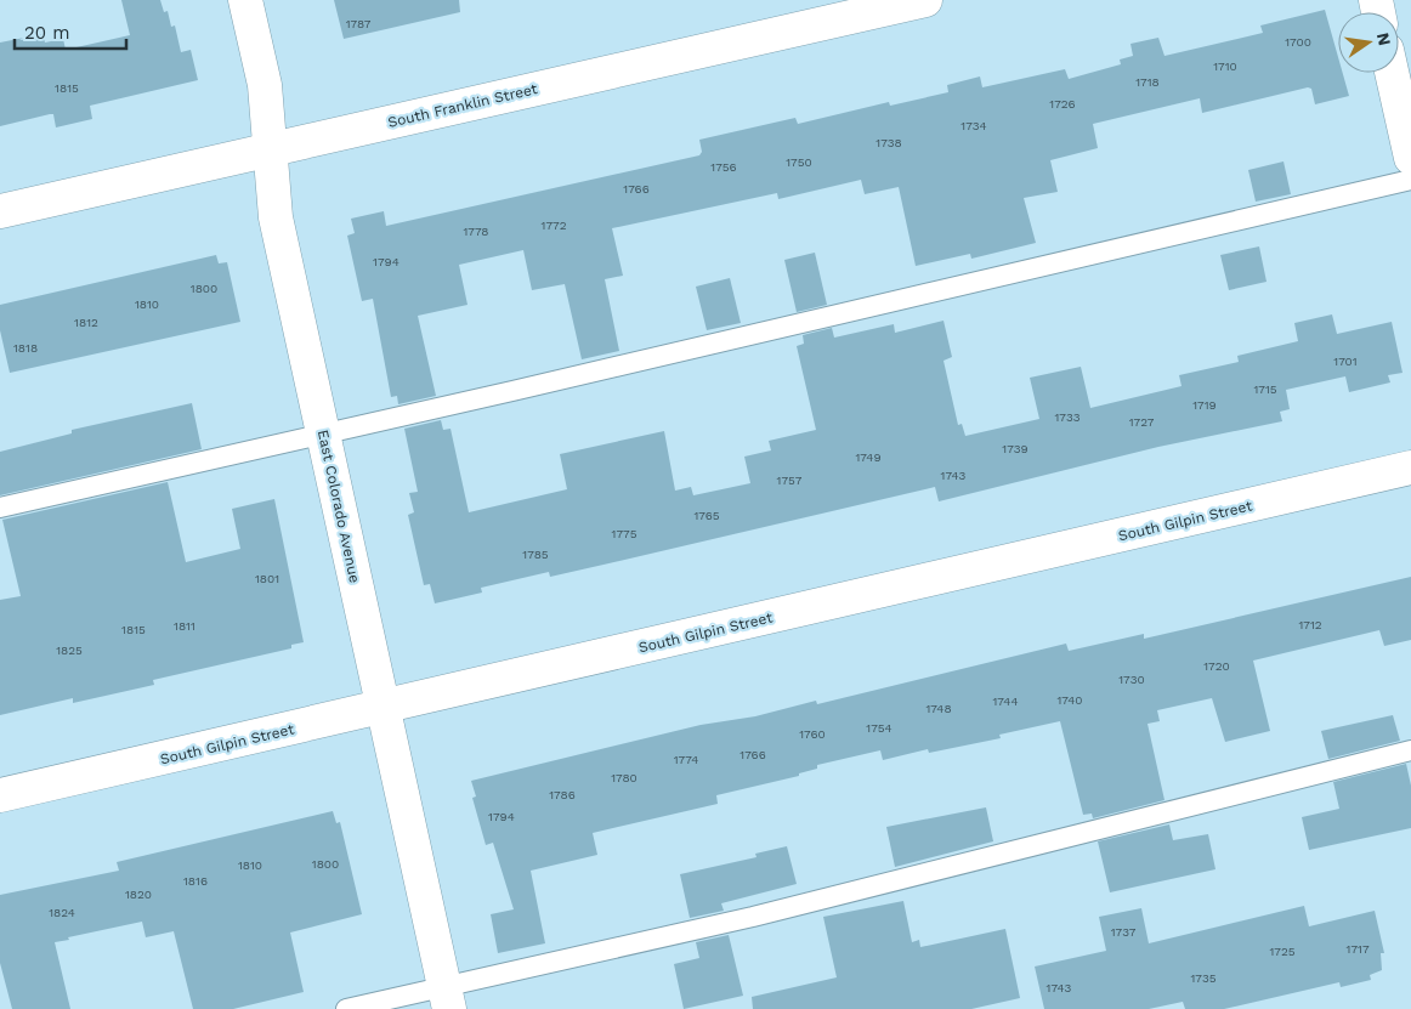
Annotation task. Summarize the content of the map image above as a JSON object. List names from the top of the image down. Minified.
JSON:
{"streets":{"street":["South Franklin Street","East Colorado Avenue","South Gilpin Street"]},"crossings":[["South Franklin Street","East Colorado Avenue"],["East Colorado Avenue","South Gilpin Street"]],"house_numbers":["1787","1700","1710","1718","1815","1726","1734","1738","1750","1756","1766","1772","1778","1794","1800","1810","1812","1818","1701","1715","1719","1733","1727","1739","1749","1743","1757","1765","1775","1785","1801","1712","1811","1815","1825","1720","1730","1740","1744","1748","1754","1760","1766","1774","1780","1786","1794","1800","1810","1816","1820","1824","1737","1717","1725","1735","1743"],"scale_bar":"20 m","north":"right"}
